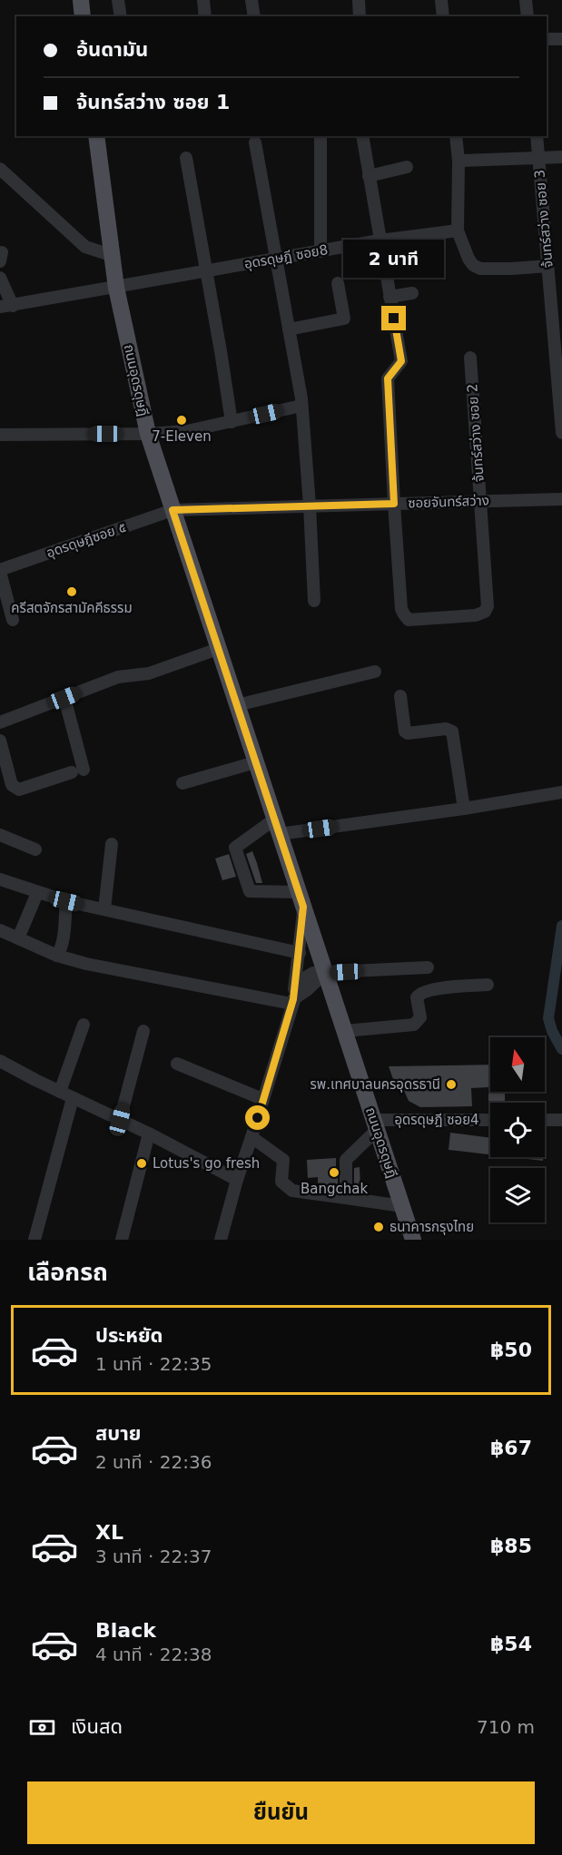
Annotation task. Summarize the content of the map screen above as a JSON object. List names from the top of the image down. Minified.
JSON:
{"streets":{"main road":["ถนนอุดรดุษฎี"],"street":["จ้นทร์สว่าง ซอย 3","อุดรดุษฎี ซอย8","จ้นทร์สว่าง ซอย 2","ซอยจันทร์สว่าง","อุดรดุษฎีซอย ๕","อุดรดุษฎี ซอย4"]},"crossings":[["อุดรดุษฎี ซอย8","ถนนอุดรดุษฎี"],["ถนนอุดรดุษฎี","ซอยจันทร์สว่าง"],["ถนนอุดรดุษฎี","อุดรดุษฎีซอย ๕"],["ถนนอุดรดุษฎี","อุดรดุษฎี ซอย4"],["จ้นทร์สว่าง ซอย 2","ซอยจันทร์สว่าง"],["ซอยจันทร์สว่าง","อุดรดุษฎีซอย ๕"]],"places":["7-Eleven","ครีสตจักรสามัคคีธรรม","รพ.เทศบาลนครอุดรธานี","Lotus's go fresh","Bangchak","ธนาคารกรุงไทย"],"north":"top","page":{"banner":["อ้นดามัน","จ้นทร์สว่าง ซอย 1"],"bubble":"2 นาที","heading":"เลือกรถ","list":[{"name":"ประหยัด","note":"1 นาที · 22:35","value":"฿50"},{"name":"สบาย","note":"2 นาที · 22:36","value":"฿67"},{"name":"XL","note":"3 นาที · 22:37","value":"฿85"},{"name":"Black","note":"4 นาที · 22:38","value":"฿54"}],"pay":["เงินสด","710 m"],"buttons":"ยืนยัน"}}
